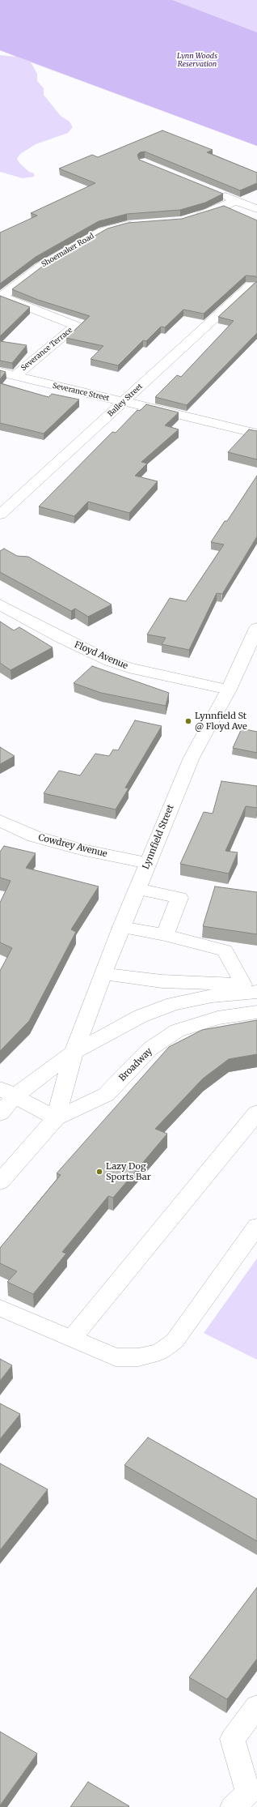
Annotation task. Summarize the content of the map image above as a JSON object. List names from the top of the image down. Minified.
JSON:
{"streets":{"street":["Shoemaker Road","Severance Terrace","Severance Street","Bailey Street","Floyd Avenue","Lynnfield Street","Cowdrey Avenue","Broadway"]},"crossings":[["Shoemaker Road","Severance Terrace"],["Severance Terrace","Severance Street"],["Severance Street","Bailey Street"],["Floyd Avenue","Lynnfield Street"],["Lynnfield Street","Cowdrey Avenue"],["Lynnfield Street","Broadway"]],"parks":["Lynn Woods Reservation"],"places":["Lynnfield St @ Floyd Ave","Lazy Dog Sports Bar"]}
